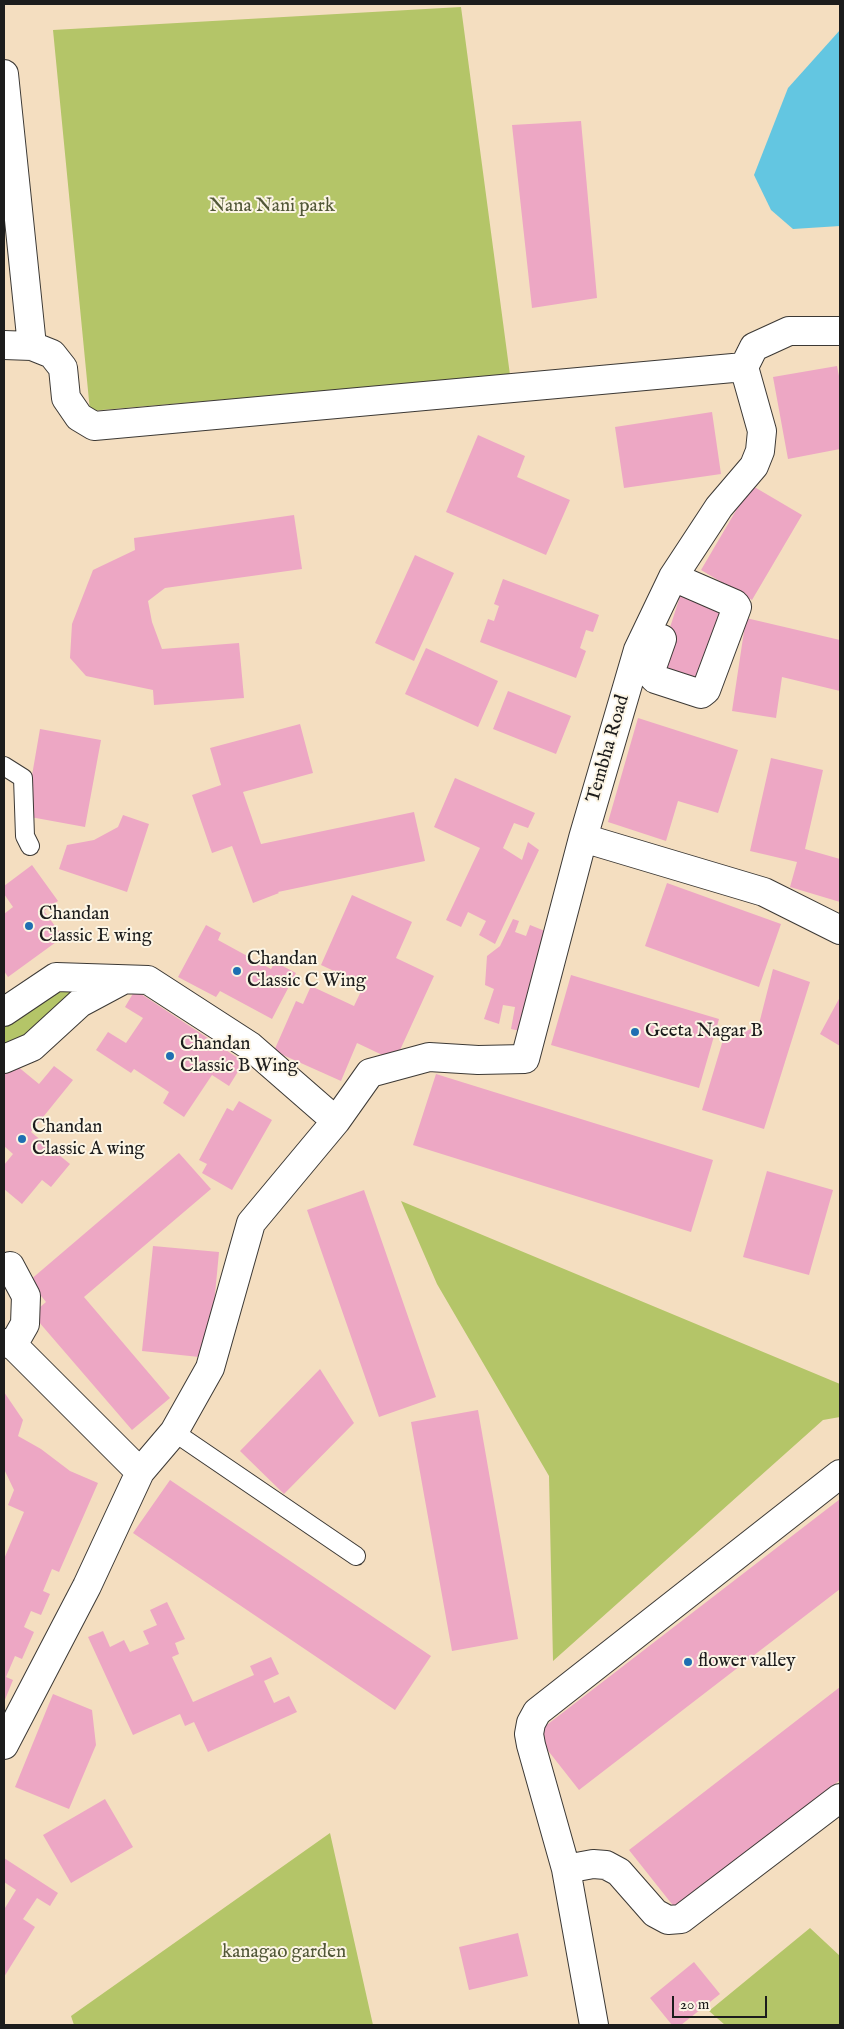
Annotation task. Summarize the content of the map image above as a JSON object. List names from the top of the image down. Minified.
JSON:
{"streets":{"street":["Tembha Road"]},"parks":["Nana Nani park","kanagao garden"],"places":["Chandan Classic E wing","Chandan Classic C Wing","Geeta Nagar B","Chandan Classic B Wing","Chandan Classic A wing","flower valley"],"scale_bar":"20 m"}
